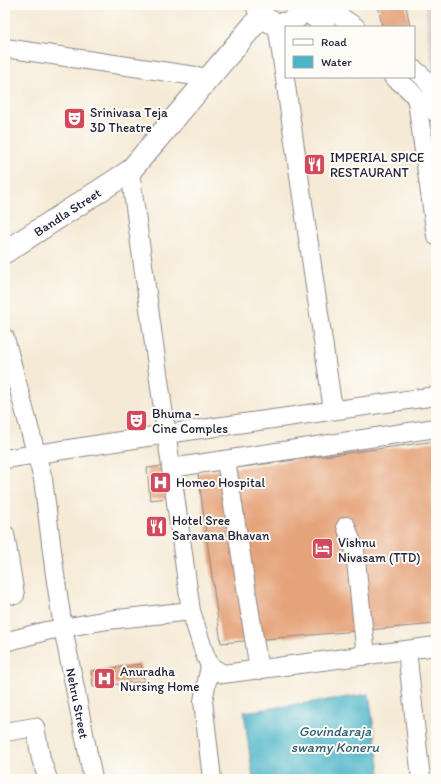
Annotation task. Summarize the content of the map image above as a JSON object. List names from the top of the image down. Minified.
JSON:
{"streets":{"main road":["Bandla Street"],"street":["Nehru Street"]},"water":["Govindaraja swamy Koneru"],"places":{"theatre":["Srinivasa Teja 3D Theatre","Bhuma - Cine Comples"],"restaurant":["IMPERIAL SPICE RESTAURANT","Hotel Sree Saravana Bhavan"],"hospital":["Homeo Hospital","Anuradha Nursing Home"],"hotel":["Vishnu Nivasam (TTD)"]},"legend":["Road","Water"]}
